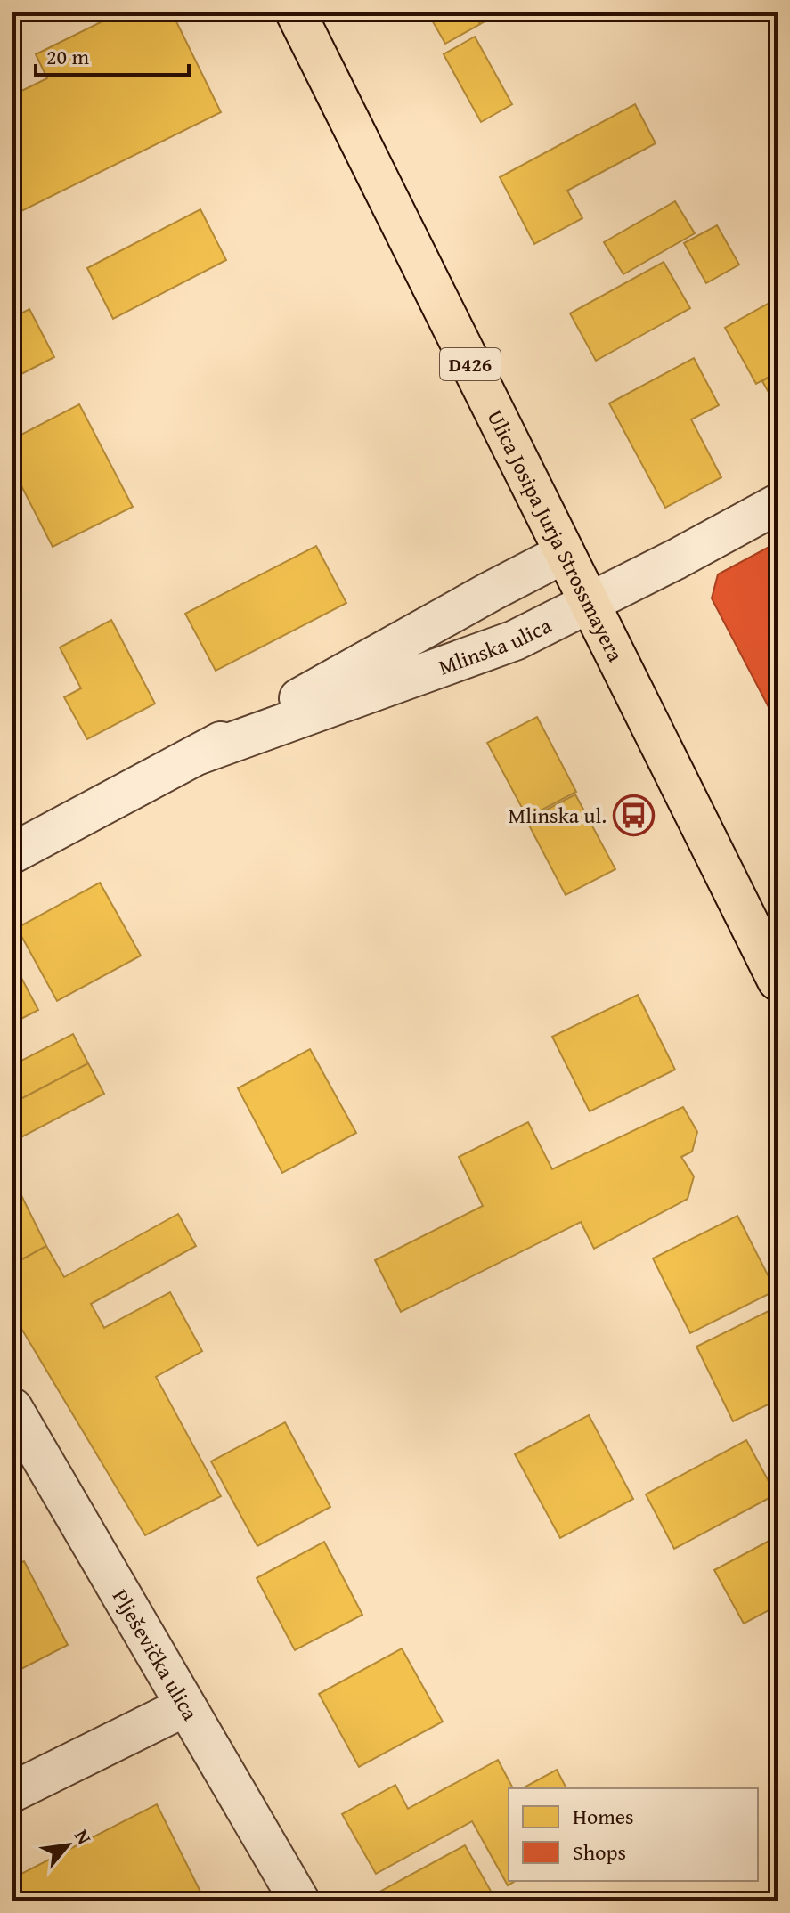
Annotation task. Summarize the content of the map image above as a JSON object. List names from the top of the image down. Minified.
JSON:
{"streets":{"main road":["D426","Ulica Josipa Jurja Strossmayera"],"street":["Mlinska ulica","Plješevička ulica"]},"crossings":[["Ulica Josipa Jurja Strossmayera","Mlinska ulica"]],"places":{"bus stop":["Mlinska ul."]},"legend":["Homes","Shops"],"scale_bar":"20 m","north":"top right"}
